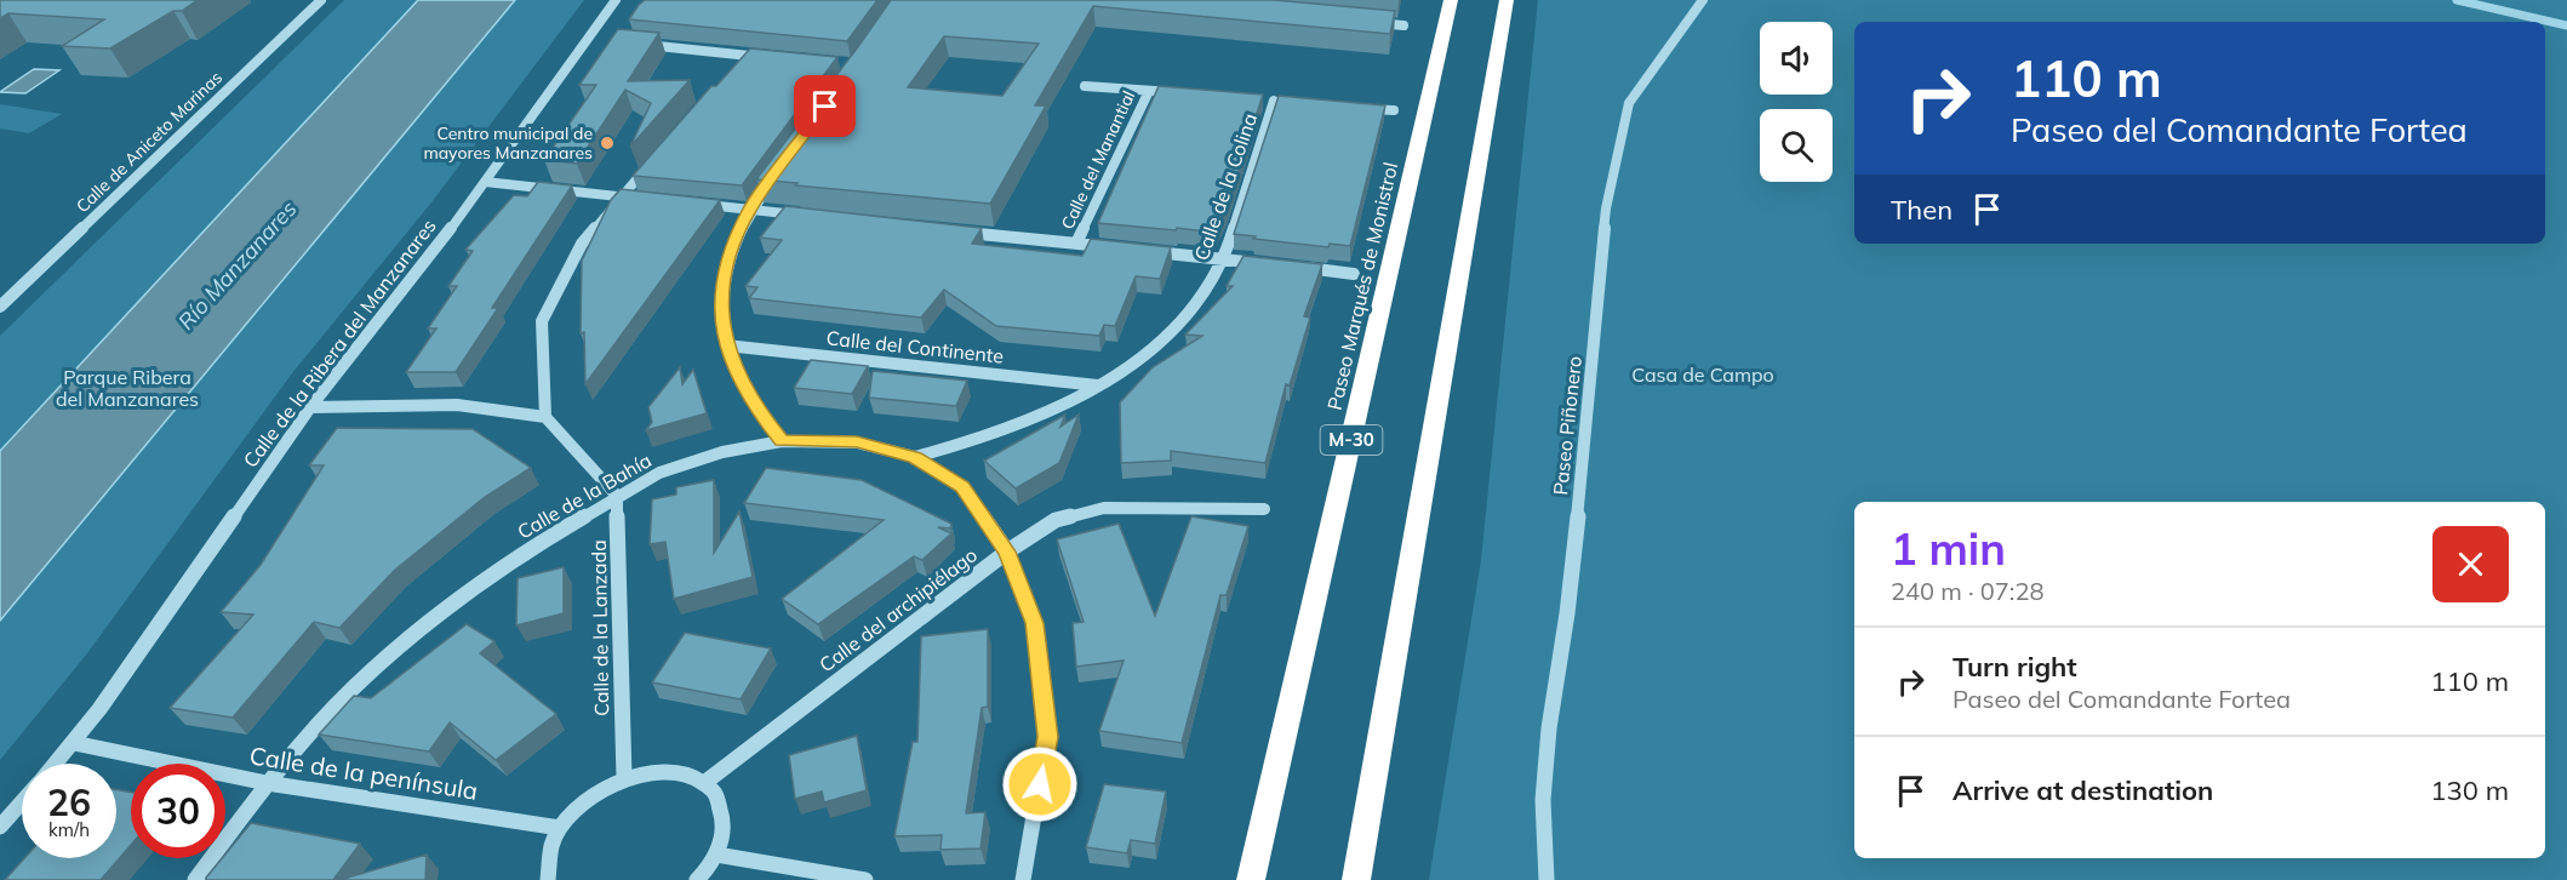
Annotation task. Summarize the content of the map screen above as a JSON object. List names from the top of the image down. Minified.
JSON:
{"streets":{"highway":["Paseo Marqués de Monistrol","M-30"],"street":["Calle de Aniceto Marinas","Calle del Manantial","Calle de la Colina","Calle de la Ribera del Manzanares","Calle del Continente","Paseo Piñonero","Calle de la Bahía","Calle del archipiélago","Calle de la Lanzada","Calle de la península"]},"crossings":[["Calle de la Colina","Calle del Continente"],["Calle de la Colina","Calle de la Bahía"],["Calle de la Ribera del Manzanares","Calle de la península"],["Calle de la Bahía","Calle del archipiélago"],["Calle de la Bahía","Calle de la Lanzada"],["Calle de la Bahía","Calle de la península"]],"water":["Río Manzanares"],"parks":["Casa de Campo","Parque Ribera del Manzanares"],"places":["Centro municipal de mayores Manzanares"],"page":{"turn":["110 m","Paseo del Comandante Fortea"],"then":"Then","heading":["1 min","240 m · 07:28"],"list":[{"name":"Turn right","note":"Paseo del Comandante Fortea","value":"110 m"},{"name":"Arrive at destination","value":"130 m"}],"speed":"26 km/h","limit":"30"}}
